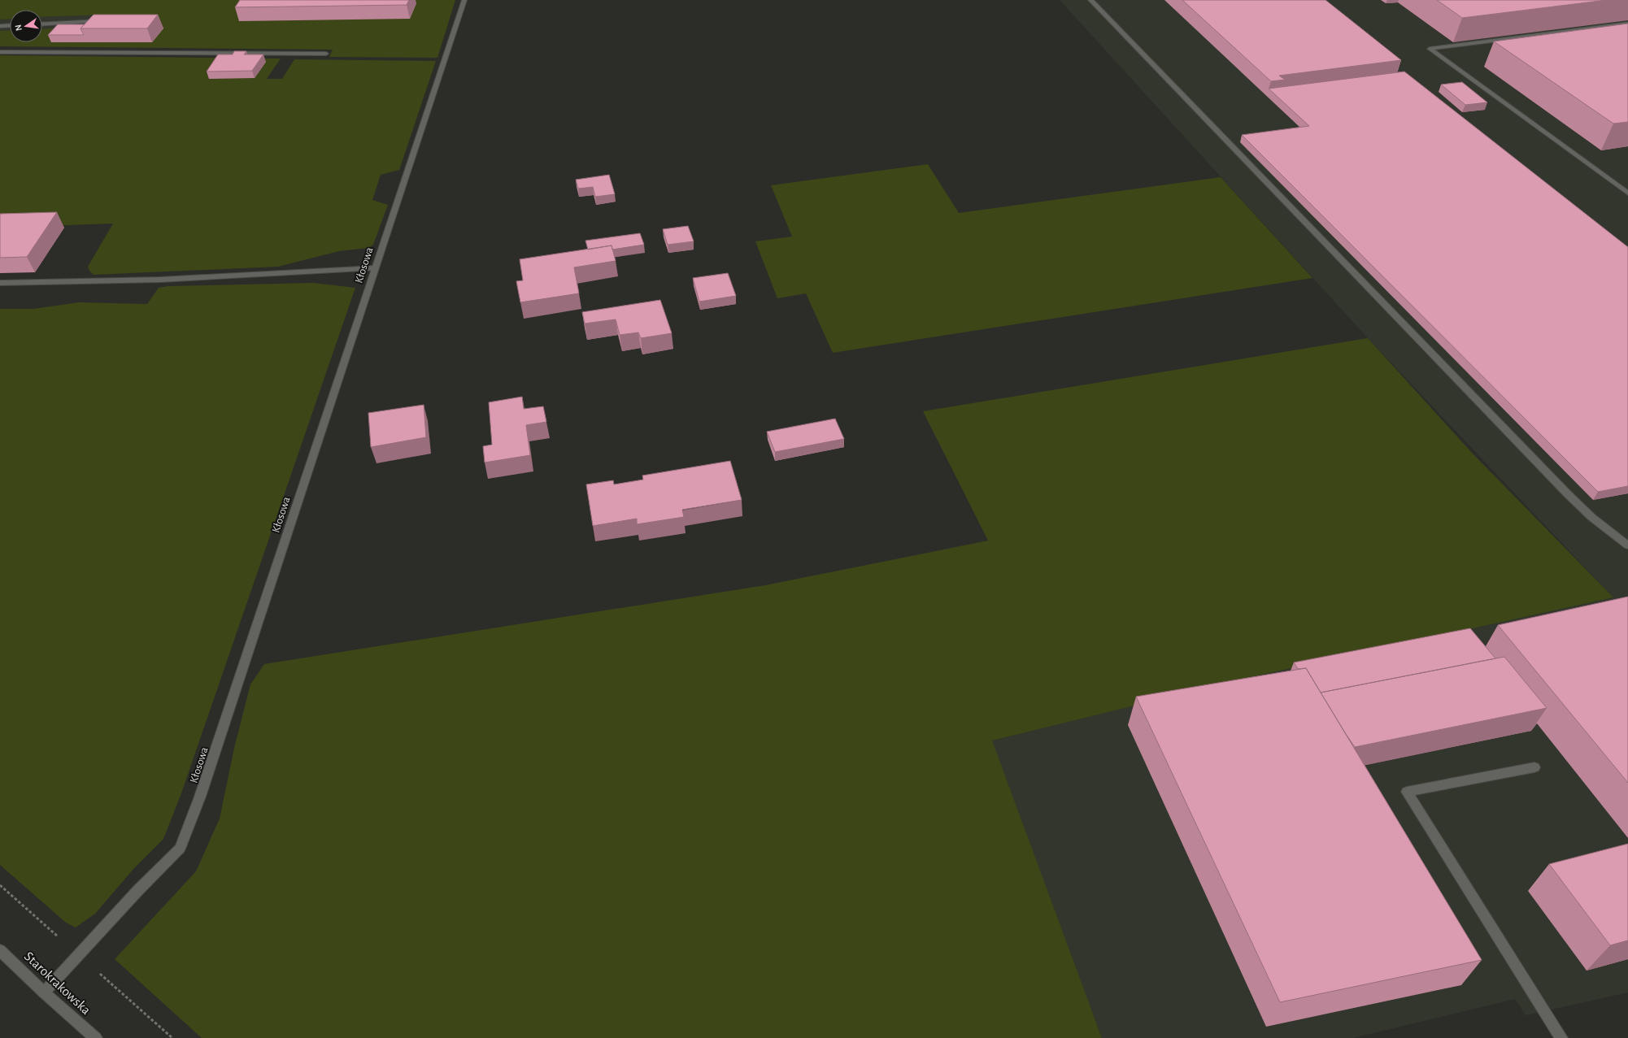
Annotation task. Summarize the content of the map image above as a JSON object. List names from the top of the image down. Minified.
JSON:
{"streets":{"street":["Kłosowa","Starokrakowska"]},"crossings":[["Kłosowa","Starokrakowska"]],"north":"left"}
